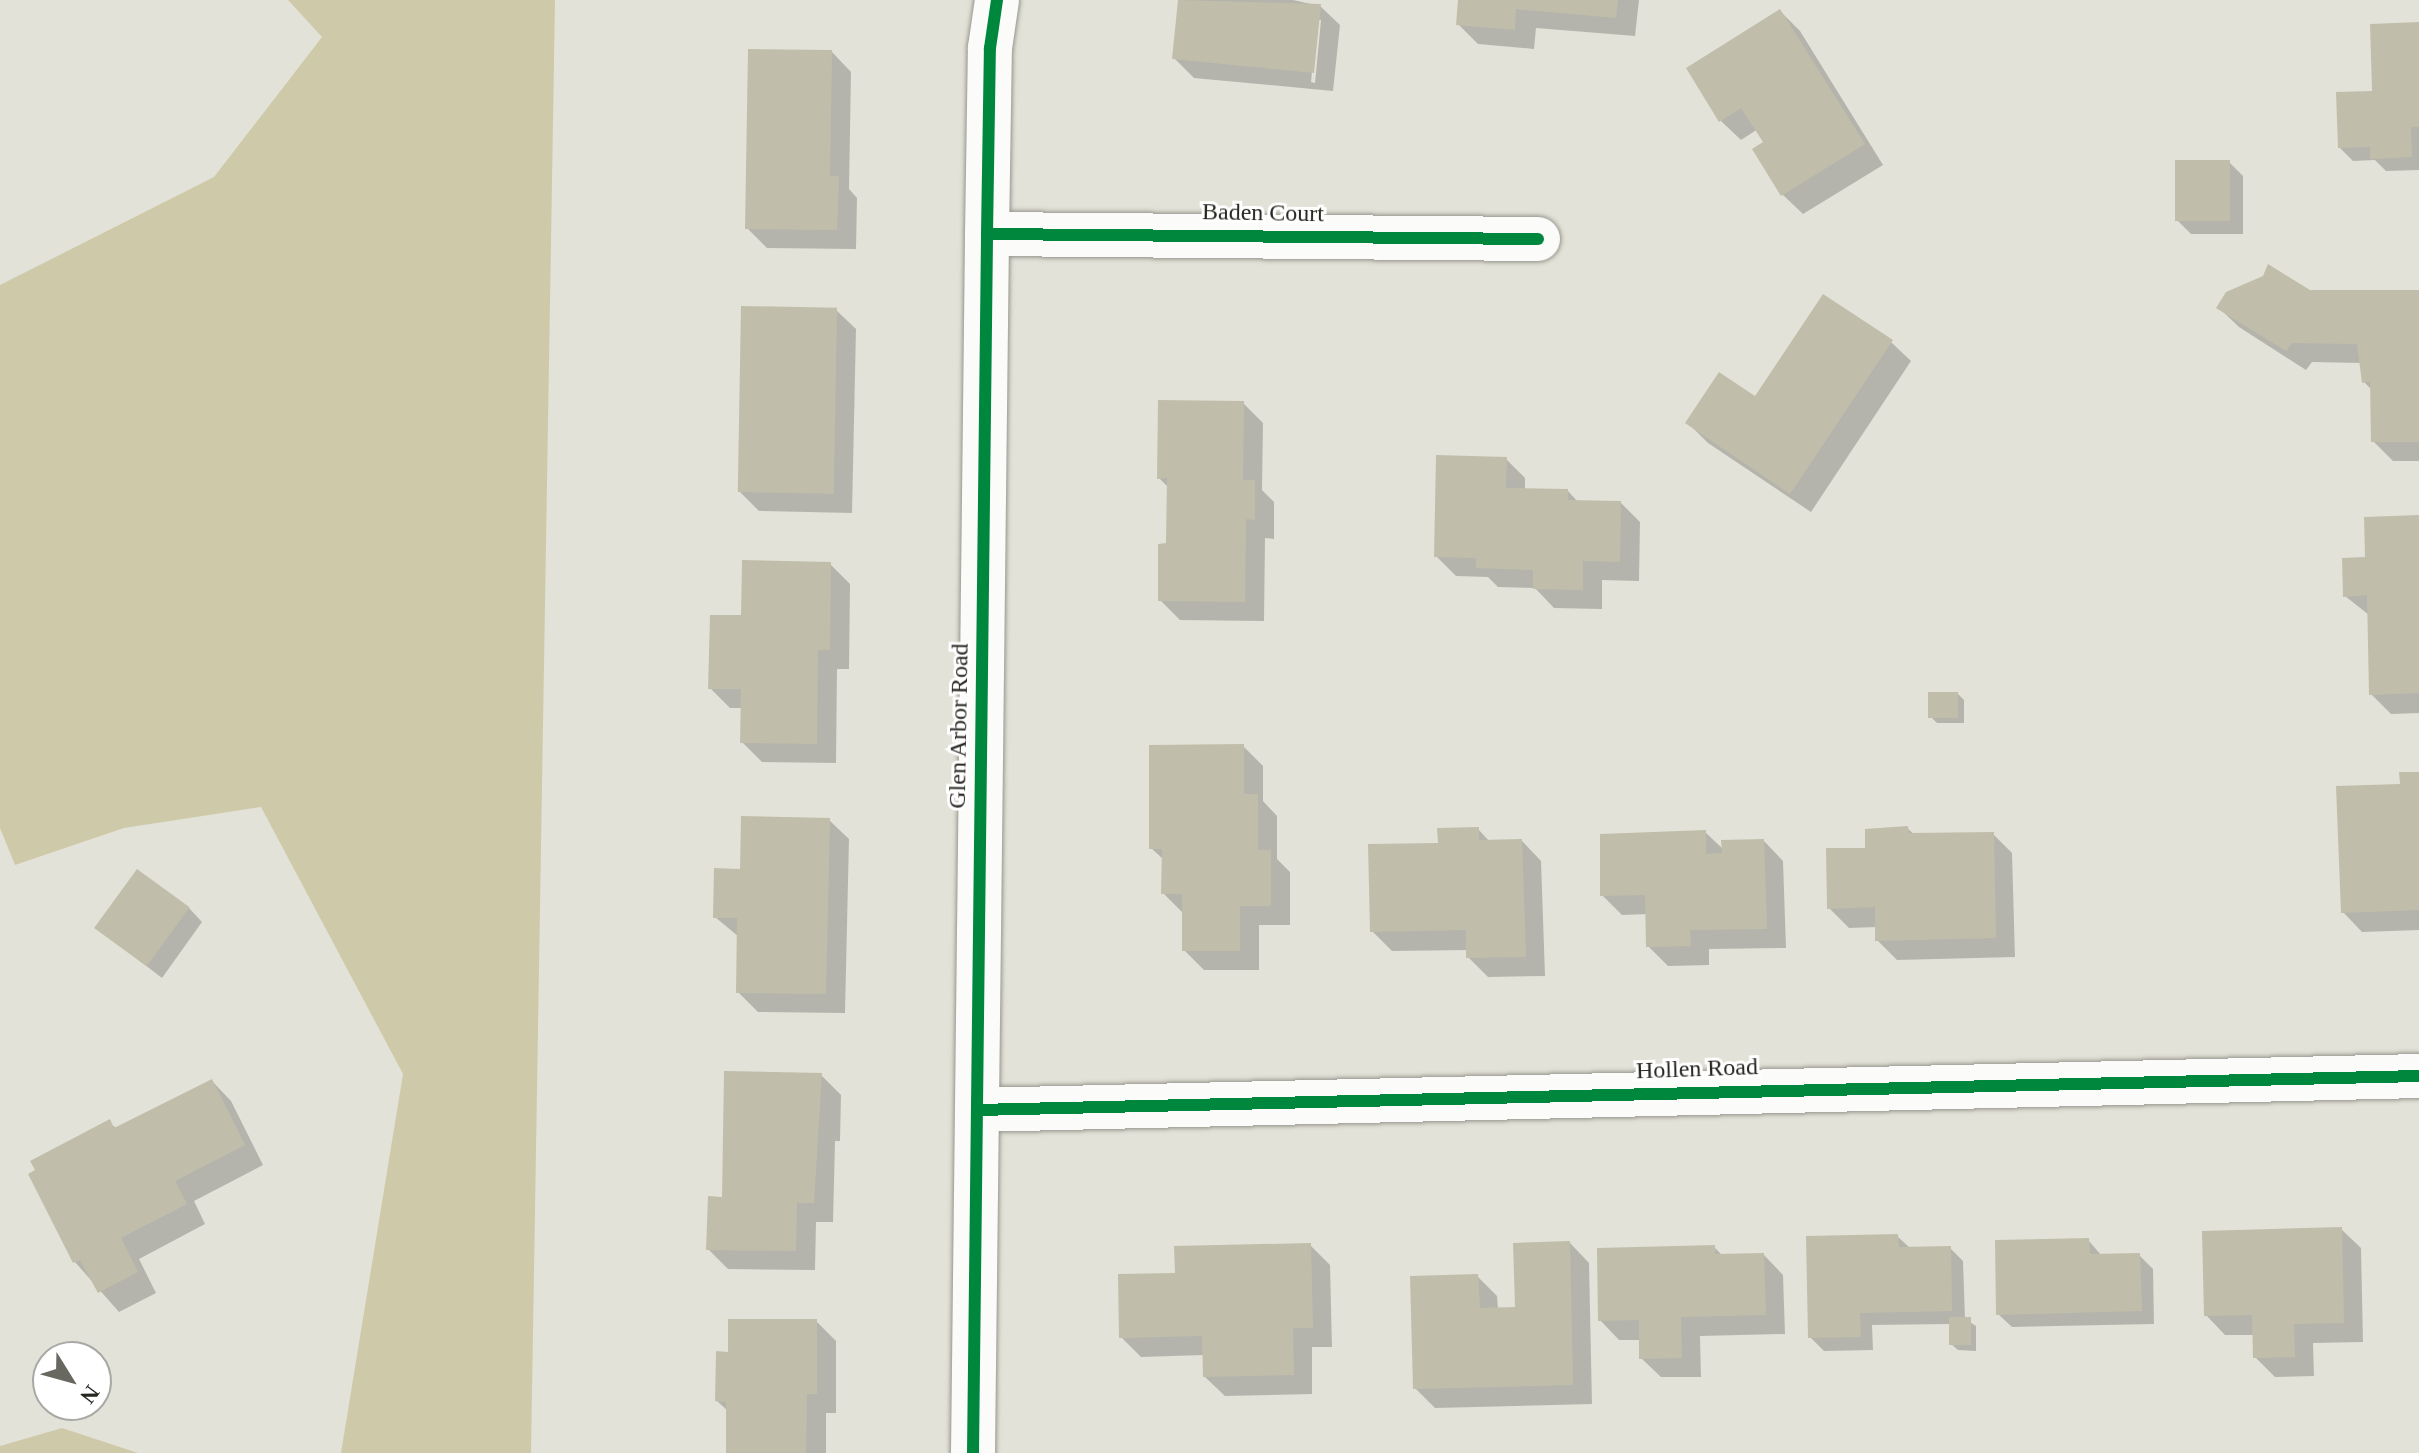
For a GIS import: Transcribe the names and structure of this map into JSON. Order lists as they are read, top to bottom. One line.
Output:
{"streets":{"street":["Baden Court","Glen Arbor Road","Hollen Road"]},"crossings":[["Baden Court","Glen Arbor Road"],["Glen Arbor Road","Hollen Road"]],"north":"bottom right"}
